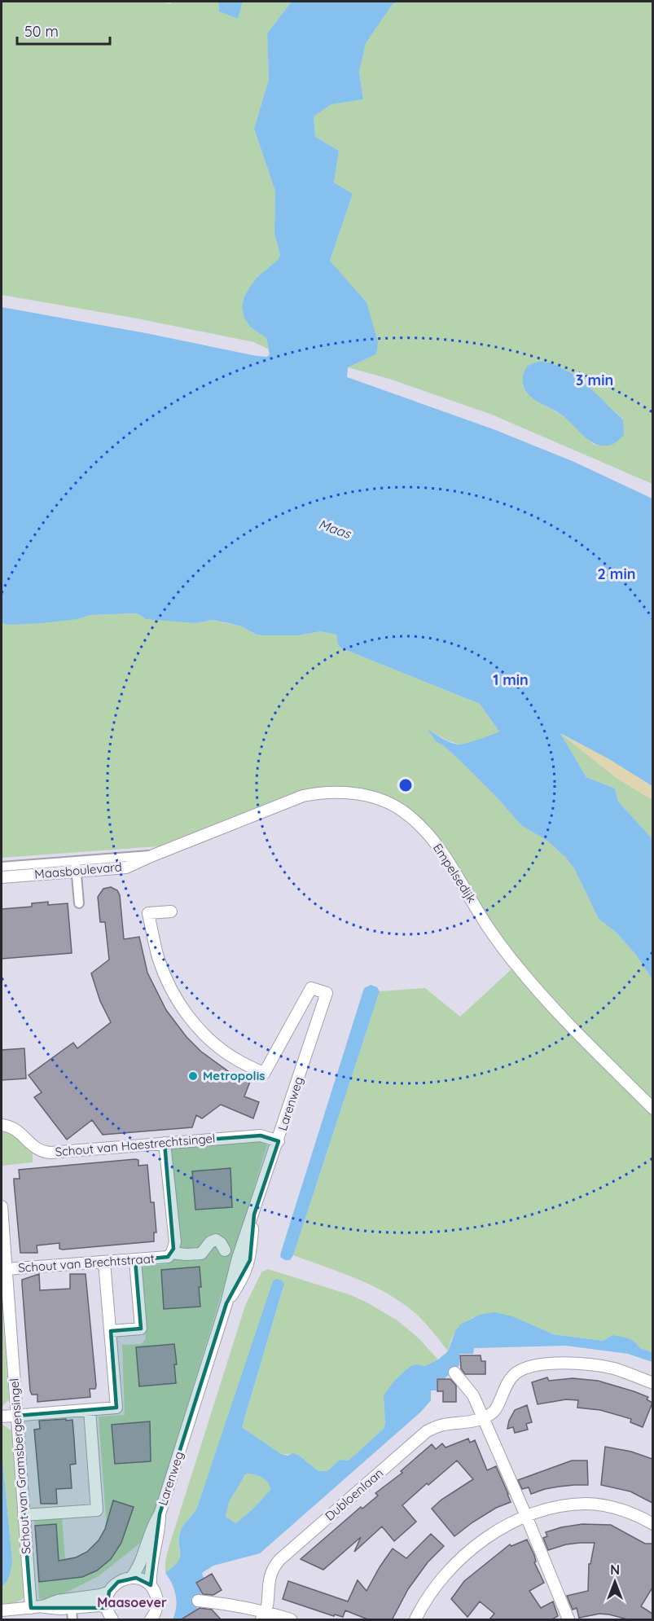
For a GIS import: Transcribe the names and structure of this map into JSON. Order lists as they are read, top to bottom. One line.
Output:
{"streets":{"street":["Maasboulevard","Empelsedijk","Larenweg","Schout van Haestrechtsingel","Schout van Brechtstraat","Schout van Gramsbergensingel","Dubloenlaan"]},"crossings":[["Maasboulevard","Empelsedijk"],["Larenweg","Schout van Haestrechtsingel"],["Schout van Haestrechtsingel","Schout van Brechtstraat"],["Schout van Brechtstraat","Schout van Gramsbergensingel"]],"districts":["Maasoever"],"water":["Maas"],"places":["Metropolis"],"scale_bar":"50 m","north":"top","rings":["3 min","2 min","1 min"]}
